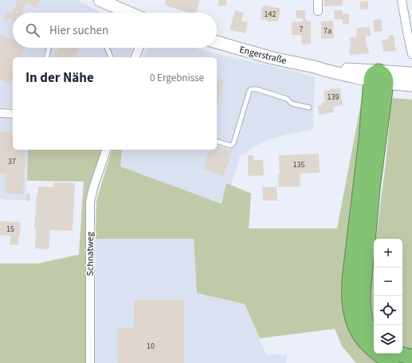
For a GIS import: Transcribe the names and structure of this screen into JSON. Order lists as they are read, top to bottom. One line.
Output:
{"streets":{"main road":["Engerstraße"],"street":["Schnatweg"]},"house_numbers":["142","7","7a","139","37","135","15","10"],"page":{"search":"Hier suchen","heading":["In der Nähe","0 Ergebnisse"],"map_buttons":["+","−"]}}
